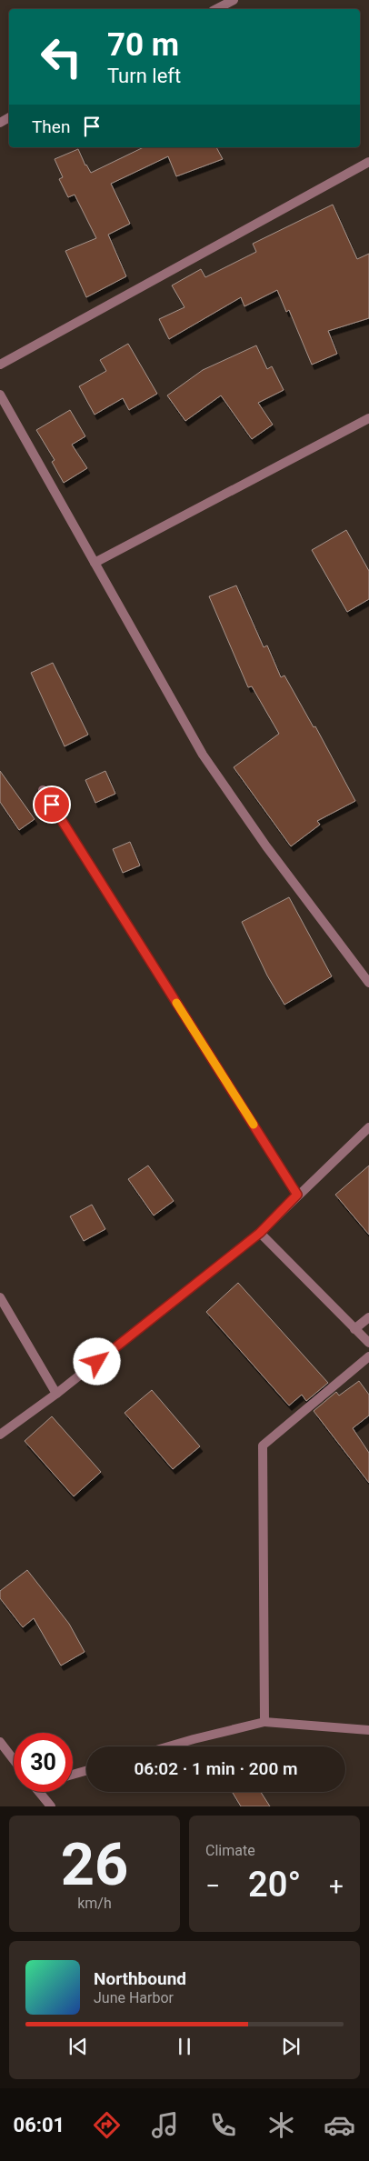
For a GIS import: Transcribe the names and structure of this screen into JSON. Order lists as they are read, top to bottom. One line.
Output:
{"page":{"turn":["70 m","Turn left"],"then":"Then","limit":"30","trip":"06:02 · 1 min · 200 m","tile":[["26","km/h"],"Climate"],"heat":["−","20°","+"],"song":["Northbound","June Harbor"],"tabs":"06:01"}}
